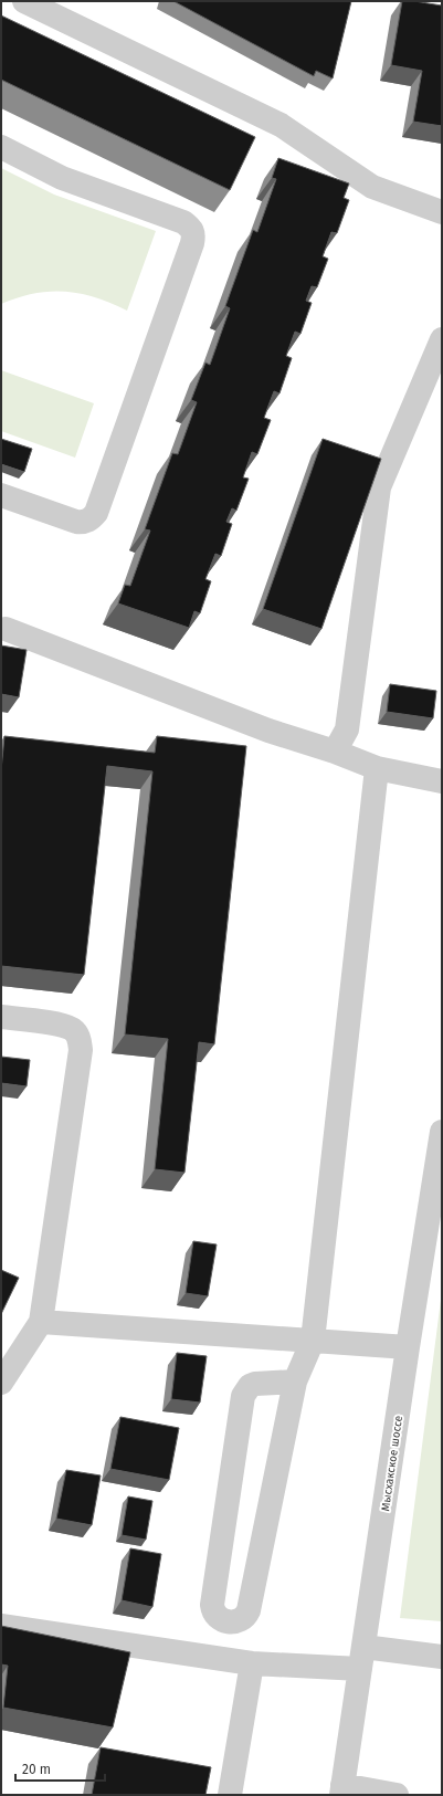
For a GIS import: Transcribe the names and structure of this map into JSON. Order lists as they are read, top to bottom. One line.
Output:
{"streets":{"street":["Мысхакское шоссе"]},"scale_bar":"20 m"}
